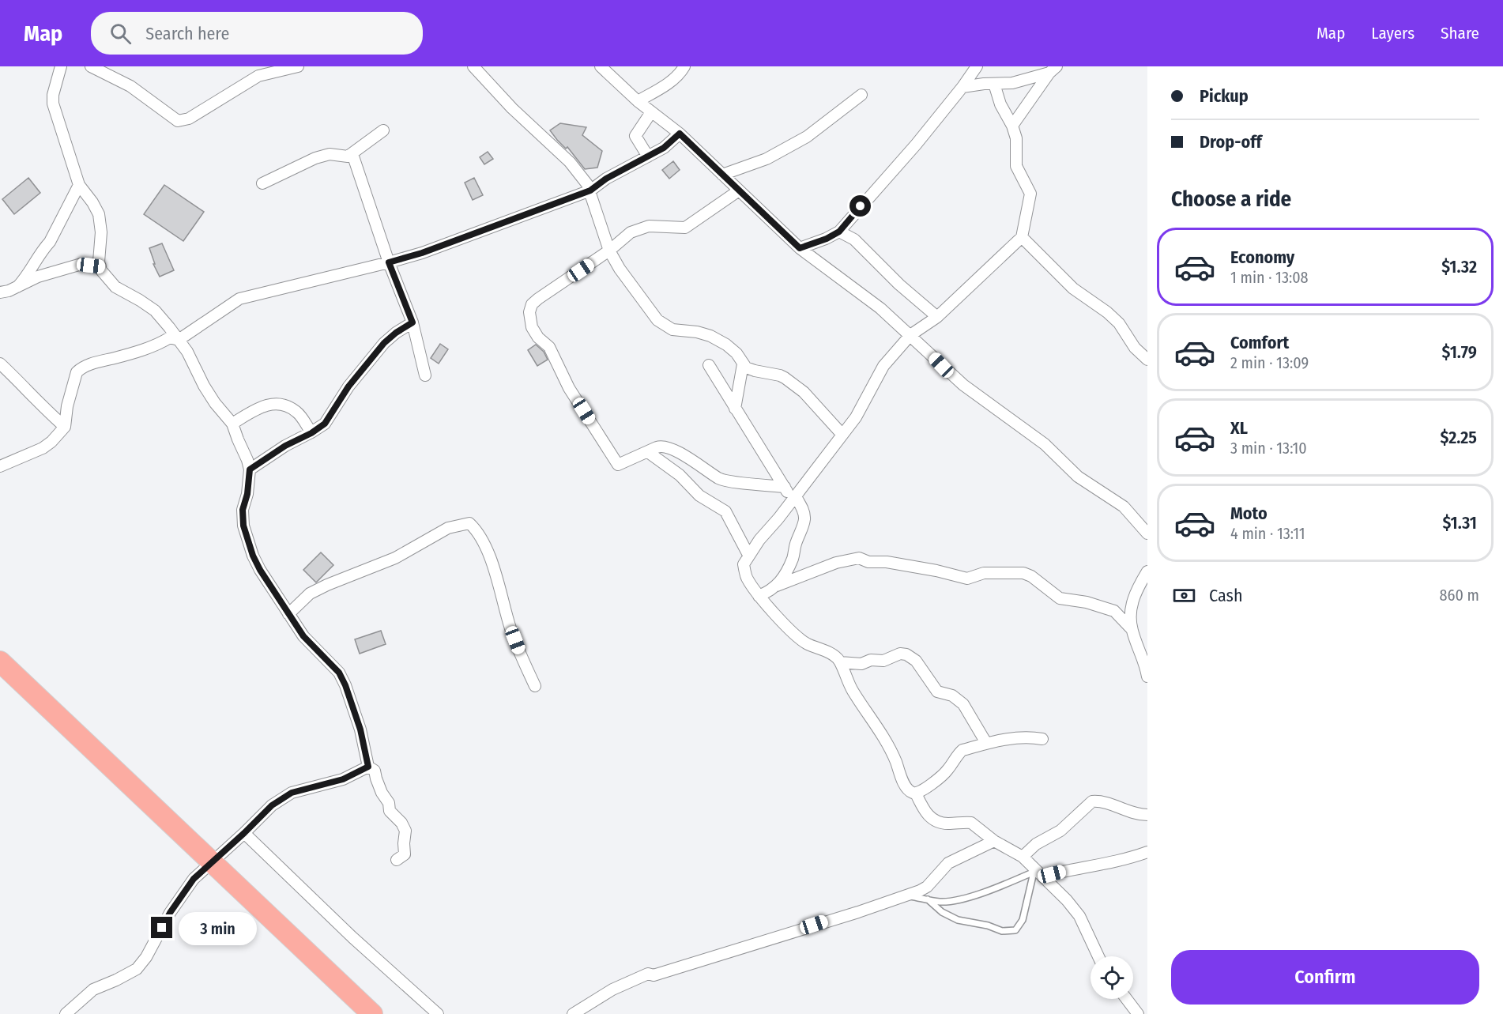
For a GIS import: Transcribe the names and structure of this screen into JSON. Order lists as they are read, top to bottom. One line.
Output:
{"page":{"header":"Map","search":"Search here","nav":["Map","Layers","Share"],"banner":["Pickup","Drop-off"],"heading":"Choose a ride","list":[{"name":"Economy","note":"1 min · 13:08","value":"$1.32"},{"name":"Comfort","note":"2 min · 13:09","value":"$1.79"},{"name":"XL","note":"3 min · 13:10","value":"$2.25"},{"name":"Moto","note":"4 min · 13:11","value":"$1.31"}],"pay":["Cash","860 m"],"bubble":"3 min","buttons":"Confirm"}}
